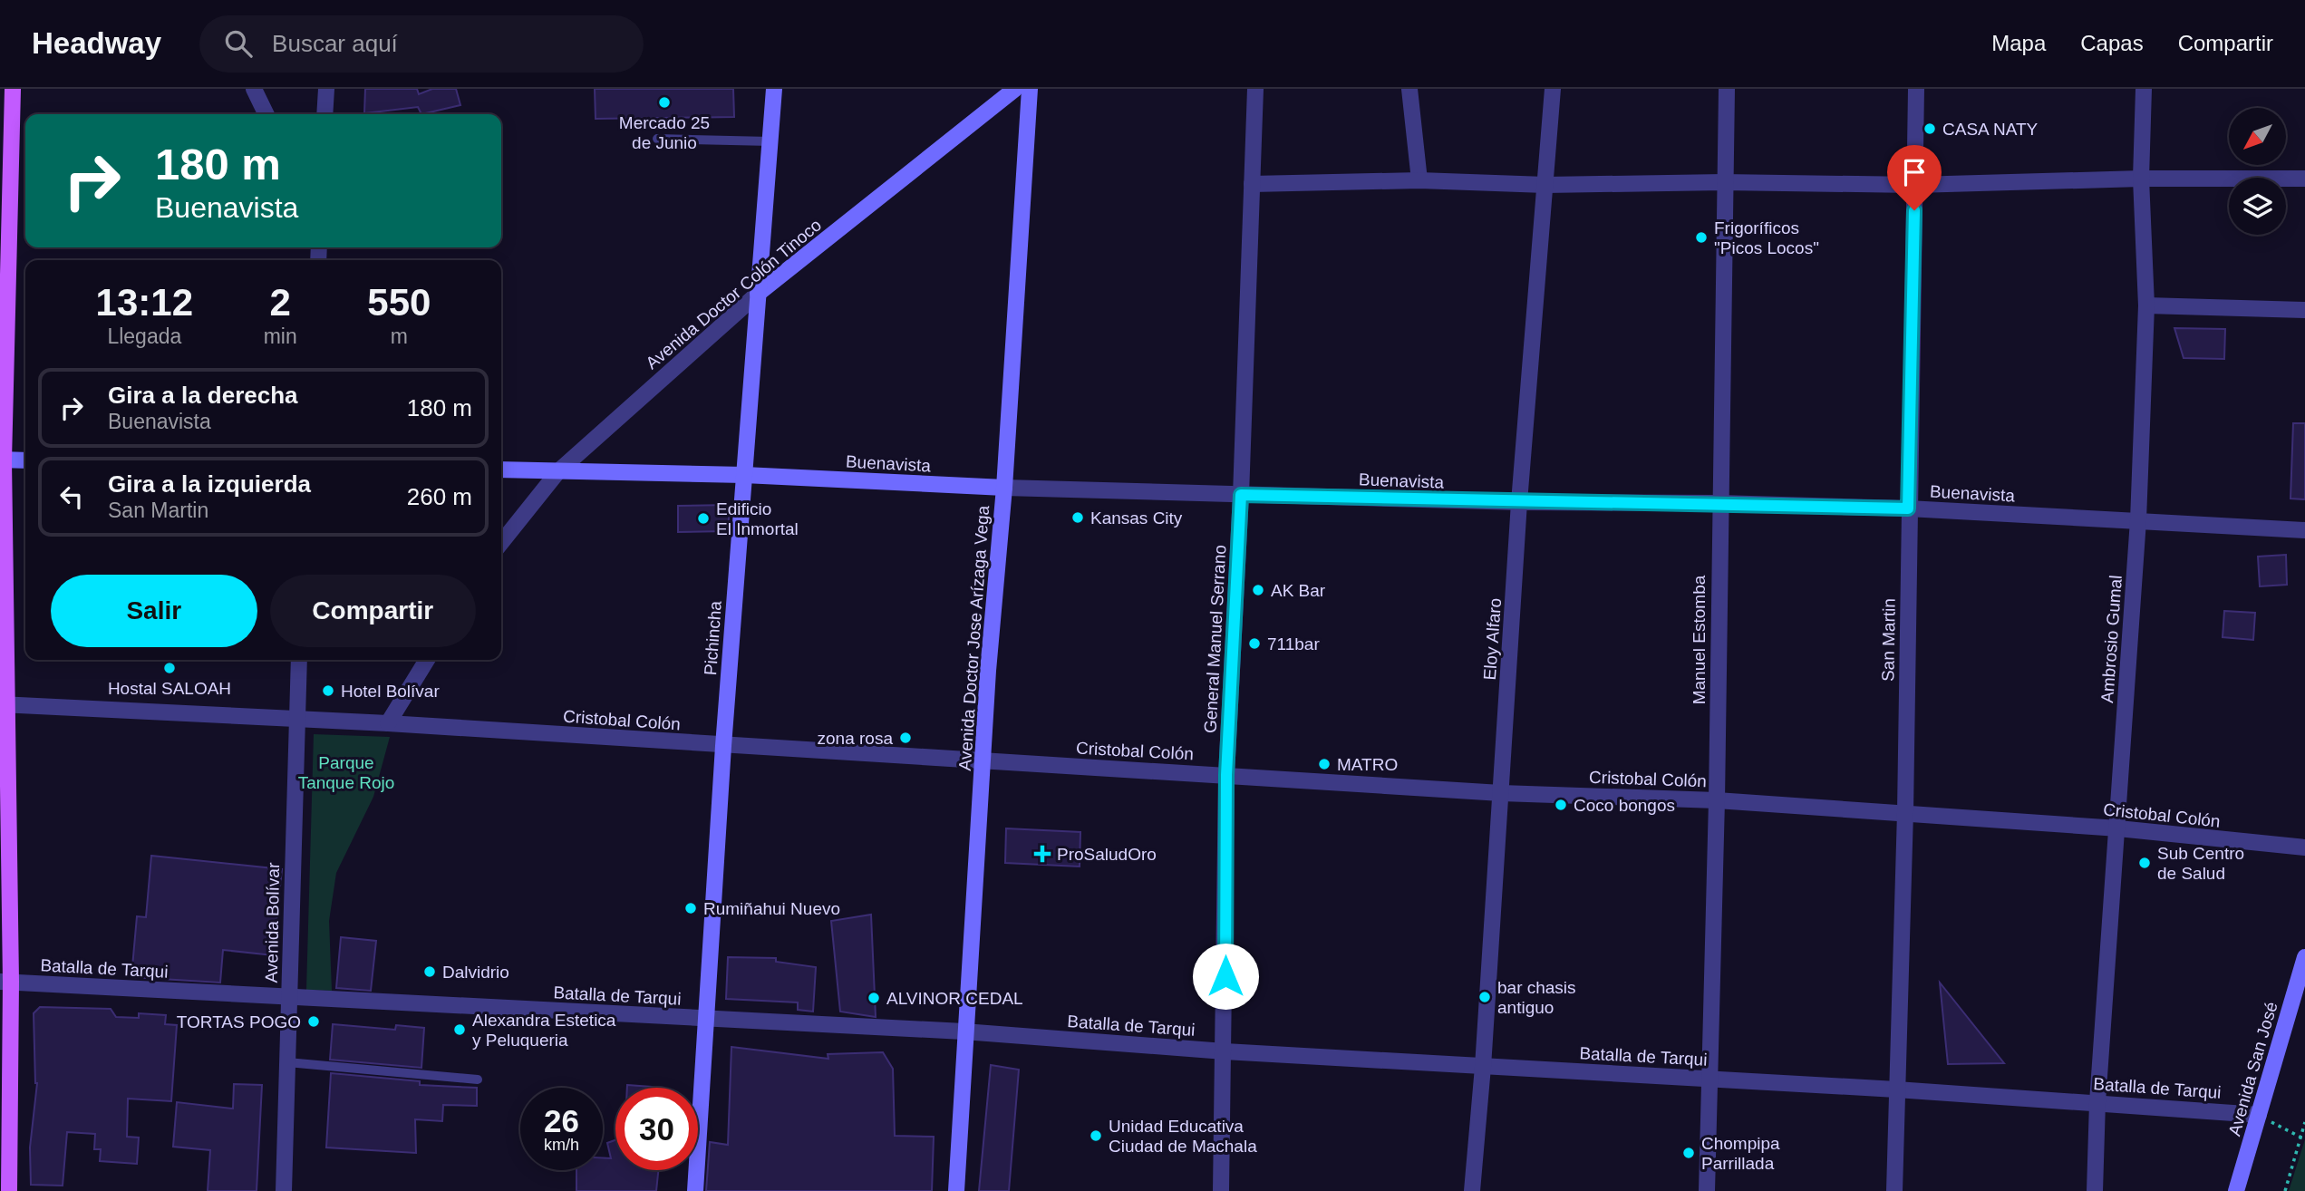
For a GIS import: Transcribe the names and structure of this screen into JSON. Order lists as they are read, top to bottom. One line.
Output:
{"streets":{"main road":["Avenida Doctor Colón Tinoco","Buenavista","Pichincha","Avenida Doctor Jose Arízaga Vega","Avenida San José"],"street":["General Manuel Serrano","Eloy Alfaro","Ambrosio Gumal","Manuel Estomba","San Martin","Cristobal Colón","Avenida Bolívar","Batalla de Tarqui"]},"crossings":[["Avenida Doctor Colón Tinoco","Buenavista"],["Avenida Doctor Colón Tinoco","Pichincha"],["Buenavista","Pichincha"],["Buenavista","Avenida Doctor Jose Arízaga Vega"],["Buenavista","General Manuel Serrano"],["Buenavista","Eloy Alfaro"],["Buenavista","Ambrosio Gumal"],["Buenavista","Manuel Estomba"],["Buenavista","San Martin"],["Pichincha","Cristobal Colón"],["Pichincha","Batalla de Tarqui"],["Avenida Doctor Jose Arízaga Vega","Cristobal Colón"],["Avenida Doctor Jose Arízaga Vega","Batalla de Tarqui"],["General Manuel Serrano","Cristobal Colón"],["General Manuel Serrano","Batalla de Tarqui"],["Eloy Alfaro","Cristobal Colón"],["Eloy Alfaro","Batalla de Tarqui"],["Ambrosio Gumal","Cristobal Colón"],["Ambrosio Gumal","Batalla de Tarqui"],["Manuel Estomba","Cristobal Colón"],["Manuel Estomba","Batalla de Tarqui"],["San Martin","Cristobal Colón"],["San Martin","Batalla de Tarqui"],["Cristobal Colón","Avenida Bolívar"],["Avenida Bolívar","Batalla de Tarqui"],["Batalla de Tarqui","Avenida San José"]],"parks":["Parque Tanque Rojo"],"places":{"other":["Mercado 25 de Junio","CASA NATY","Frigoríficos \"Picos Locos\"","Kansas City","Edificio El Inmortal","AK Bar","711bar","Hostal SALOAH","Hotel Bolívar","zona rosa","MATRO","Coco bongos","Sub Centro de Salud","Rumiñahui Nuevo","Dalvidrio","bar chasis antiguo","ALVINOR CEDAL","TORTAS POGO","Alexandra Estetica y Peluqueria","Unidad Educativa Ciudad de Machala","Chompipa Parrillada"],"health":["ProSaludOro"]},"north":"bottom left","page":{"header":"Headway","search":"Buscar aquí","nav":["Mapa","Capas","Compartir"],"turn":["180 m","Buenavista"],"eta":["13:12","Llegada","2","min","550","m"],"list":[{"name":"Gira a la derecha","note":"Buenavista","value":"180 m"},{"name":"Gira a la izquierda","note":"San Martin","value":"260 m"}],"buttons":["Salir","Compartir"],"speed":"26 km/h","limit":"30"}}
